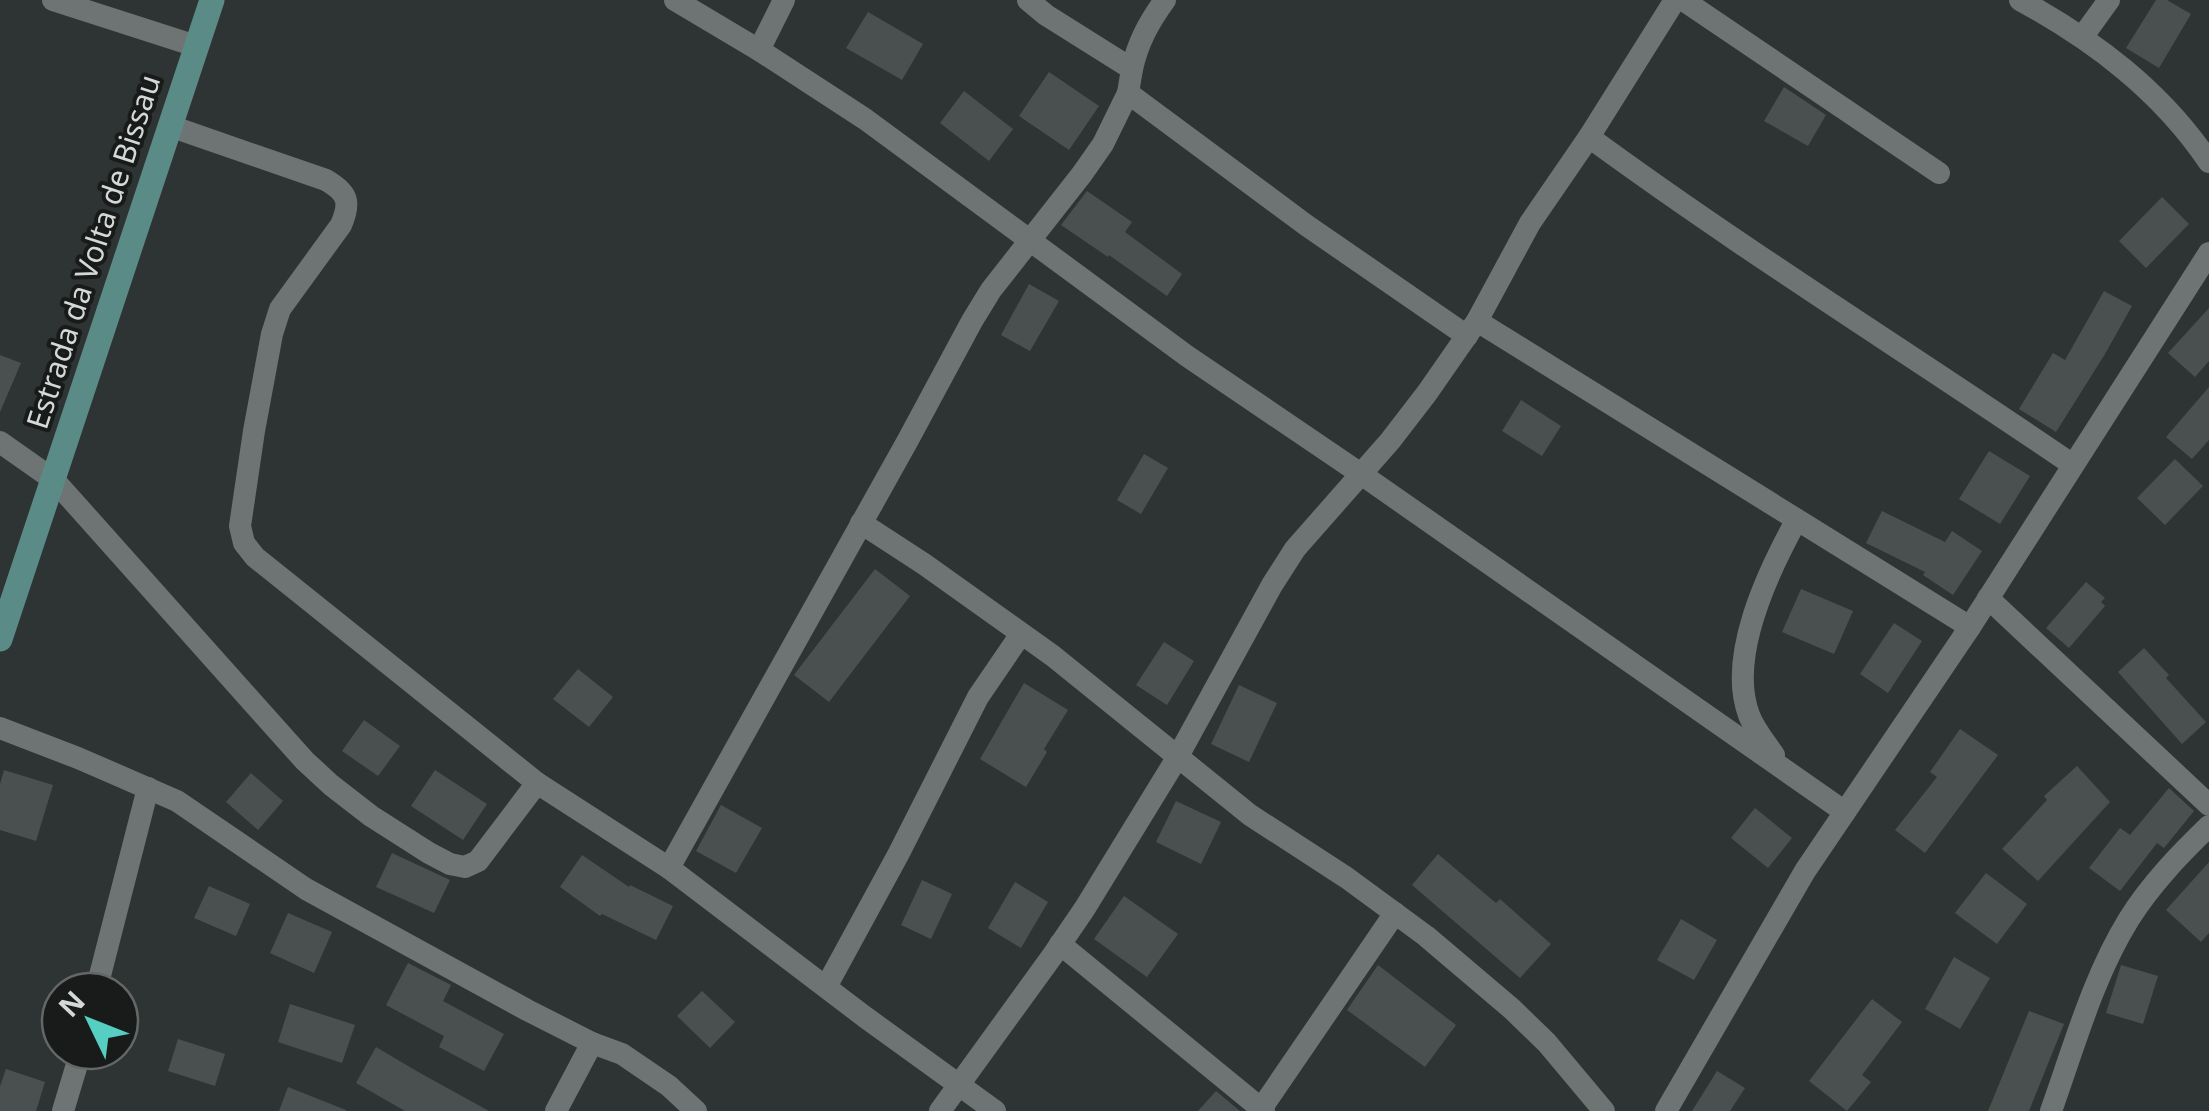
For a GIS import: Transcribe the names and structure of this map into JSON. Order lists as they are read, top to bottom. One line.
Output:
{"streets":{"main road":["Estrada da Volta de Bissau"]},"north":"top left"}
